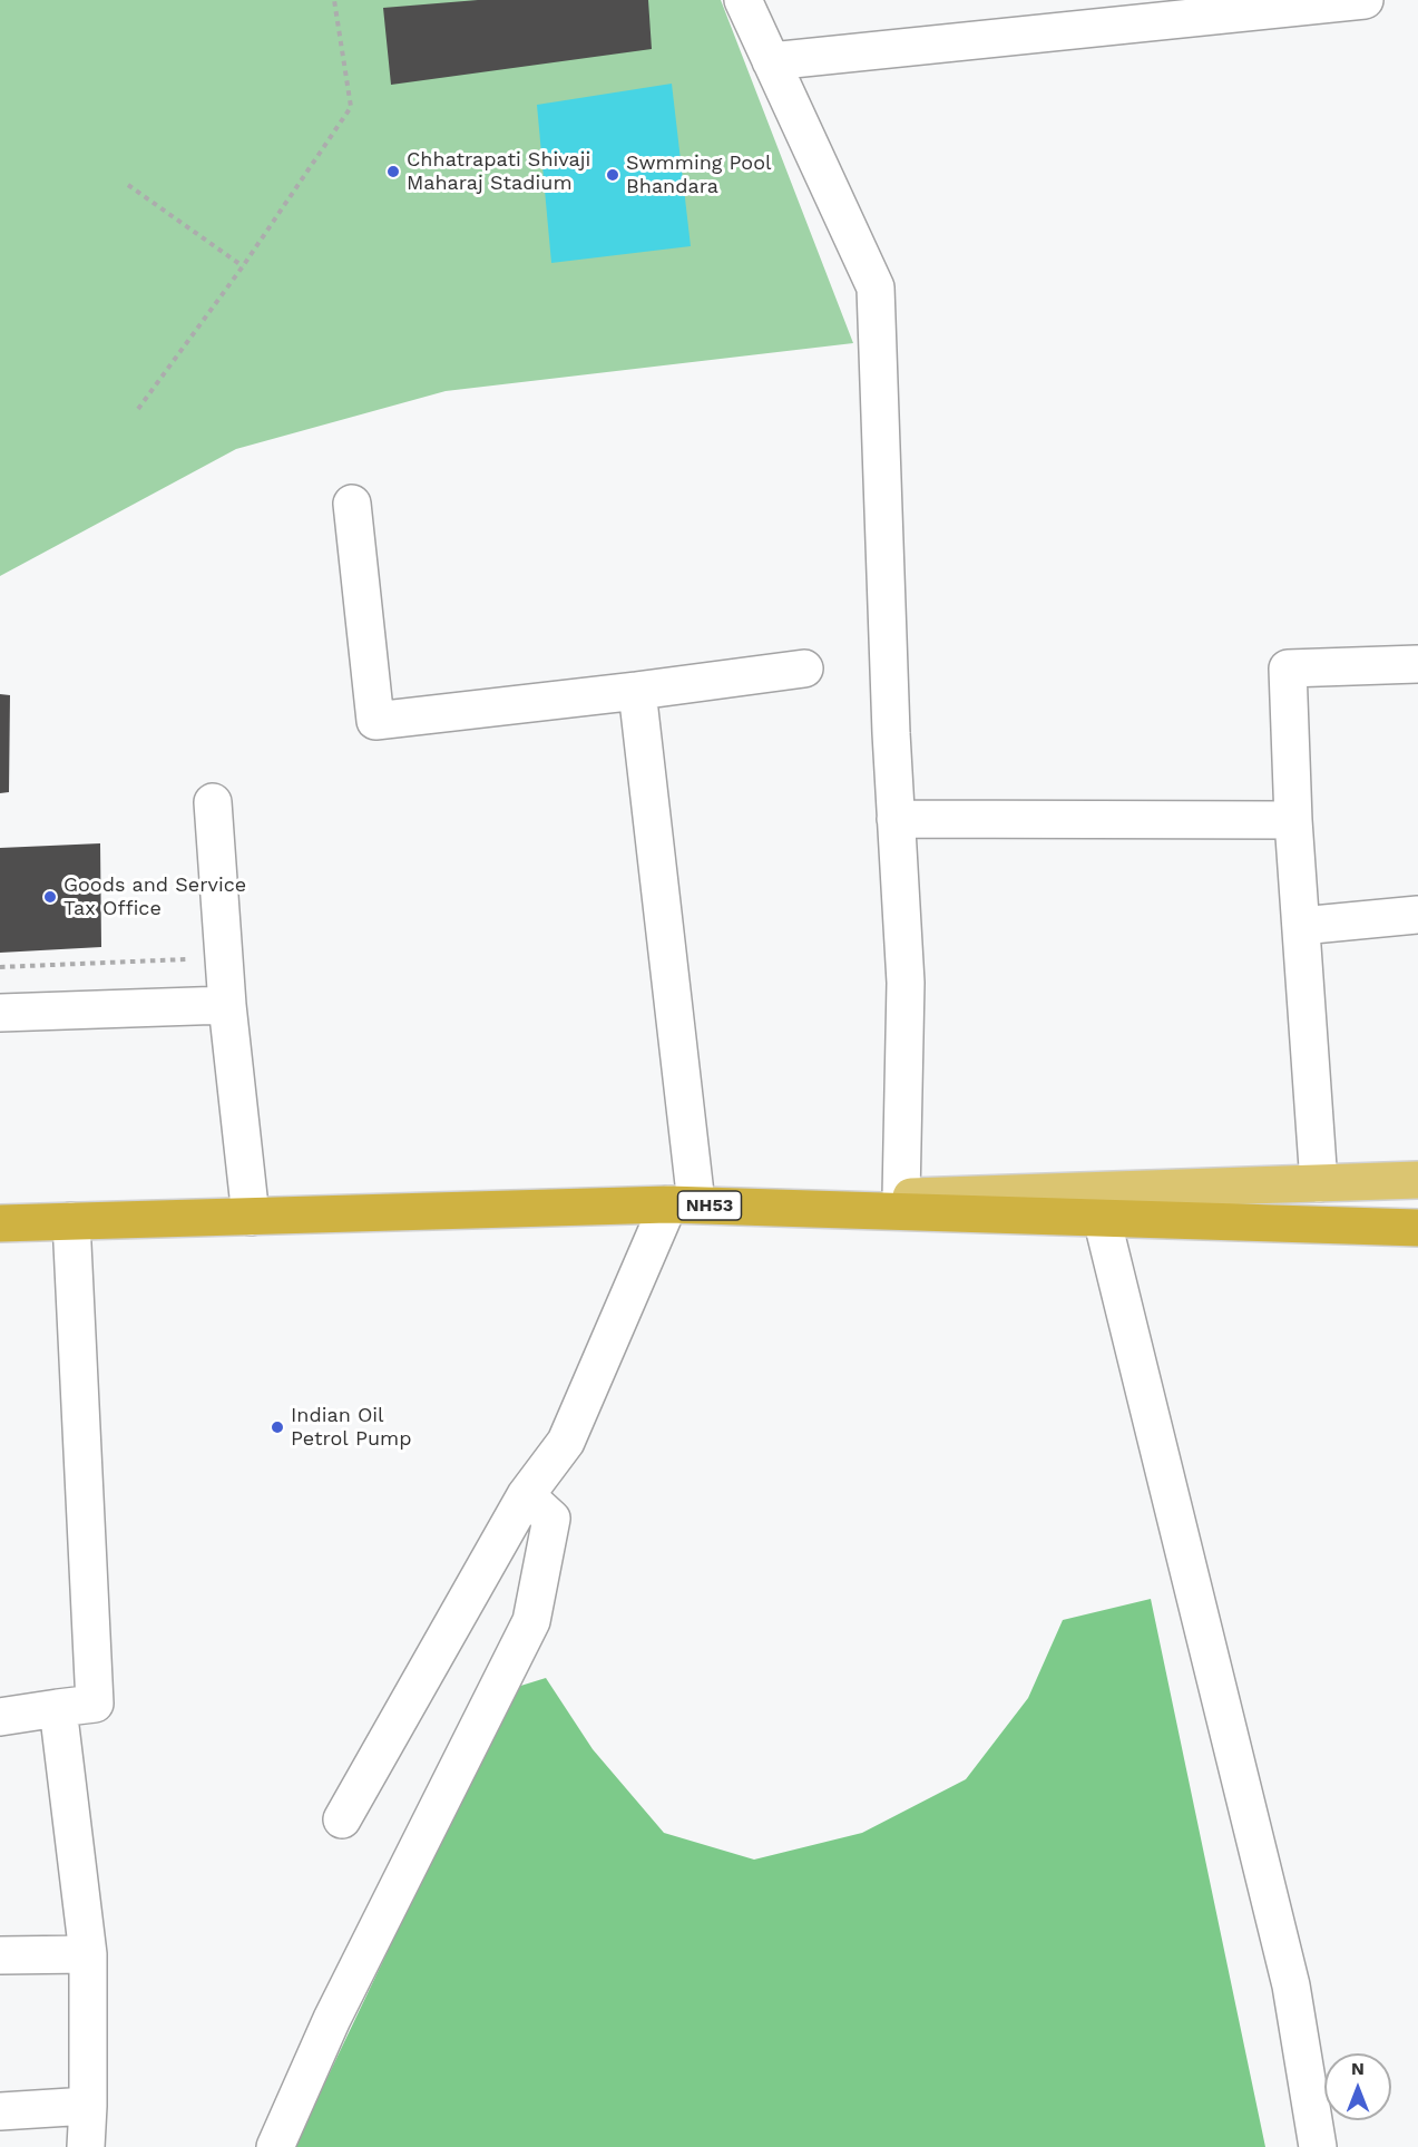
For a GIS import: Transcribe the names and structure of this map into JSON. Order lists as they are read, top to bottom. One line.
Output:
{"streets":{"highway":["NH53"]},"places":["Chhatrapati Shivaji Maharaj Stadium","Swmming Pool Bhandara","Goods and Service Tax Office","Indian Oil Petrol Pump"],"north":"top"}
